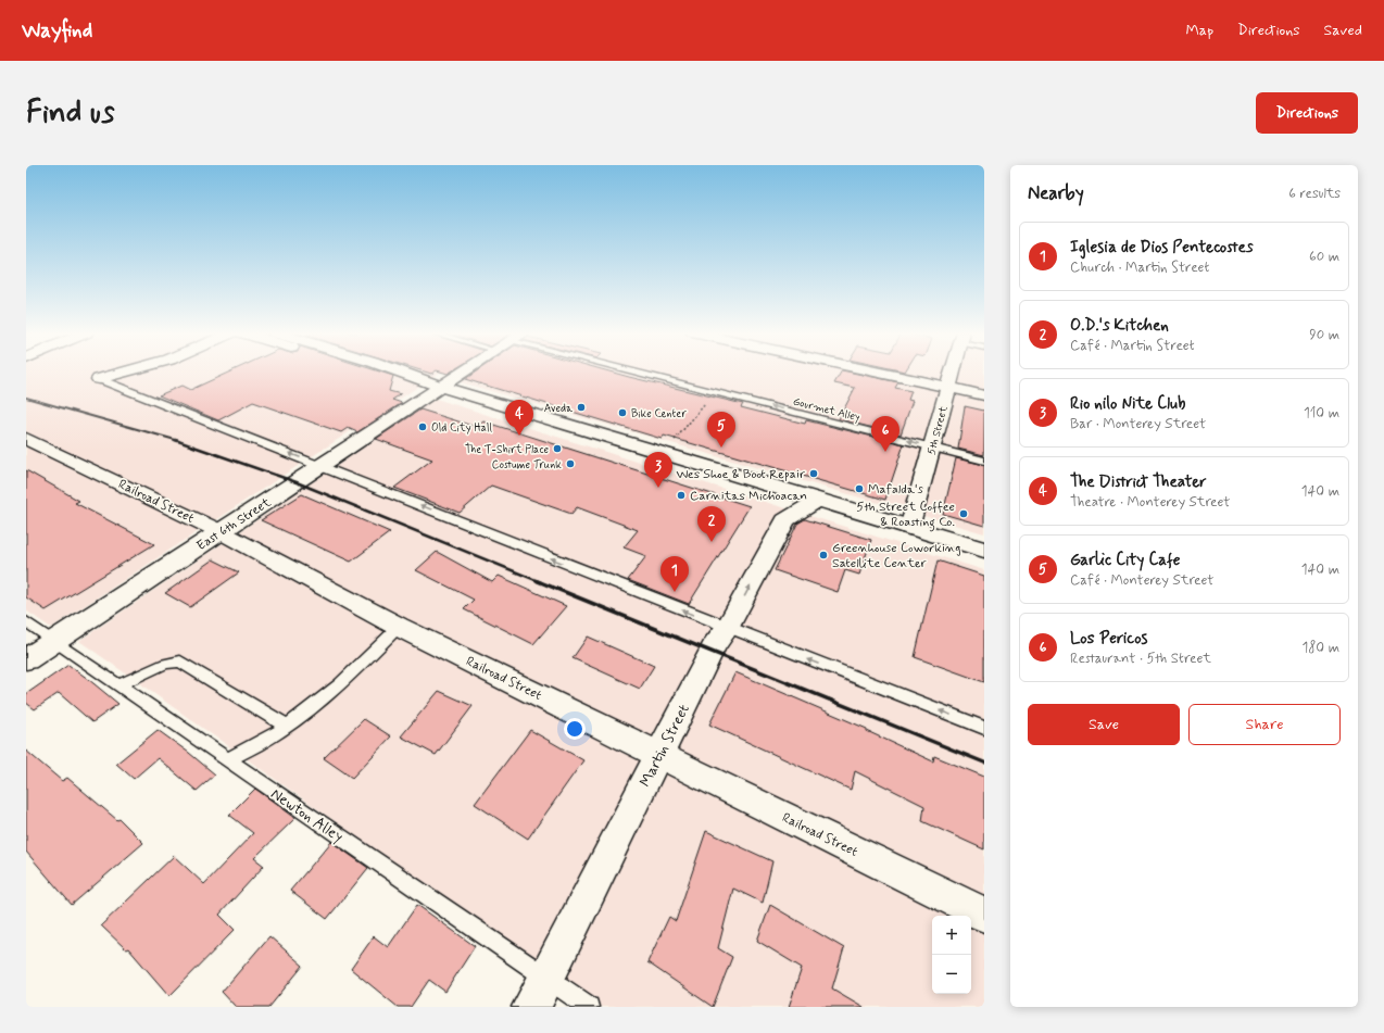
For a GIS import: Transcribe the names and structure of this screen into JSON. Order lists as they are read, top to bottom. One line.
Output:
{"streets":{"main road":["East 6th Street"],"street":["5th Street","Railroad Street","Martin Street"],"lane":["Gourmet Alley","Newton Alley"]},"crossings":[["Gourmet Alley","5th Street"],["Railroad Street","East 6th Street"],["Railroad Street","Martin Street"],["East 6th Street","Newton Alley"],["Martin Street","Newton Alley"]],"one_way":["Gourmet Alley"],"places":["Aveda","Bike Center","Old City Hall","The T-Shirt Place","Costume Trunk","Wes Shoe & Boot Repair","Mafalda's","Carnitas Michoacan","5th Street Coffee & Roasting Co.","Greenhouse Coworking Satellite Center"],"page":{"header":"Wayfind","nav":["Map","Directions","Saved"],"buttons":["Directions",["Save","Share"]],"title":"Find us","heading":["Nearby","6 results"],"list":[{"mark":"1","name":"Iglesia de Dios Pentecostes","note":"Church · Martin Street","value":"60 m"},{"mark":"2","name":"O.D.'s Kitchen","note":"Café · Martin Street","value":"90 m"},{"mark":"3","name":"Rio nilo Nite Club","note":"Bar · Monterey Street","value":"110 m"},{"mark":"4","name":"The District Theater","note":"Theatre · Monterey Street","value":"140 m"},{"mark":"5","name":"Garlic City Cafe","note":"Café · Monterey Street","value":"140 m"},{"mark":"6","name":"Los Pericos","note":"Restaurant · 5th Street","value":"180 m"}],"pins":["4","5","6","3","2","1"],"map_buttons":["+","−"]}}
